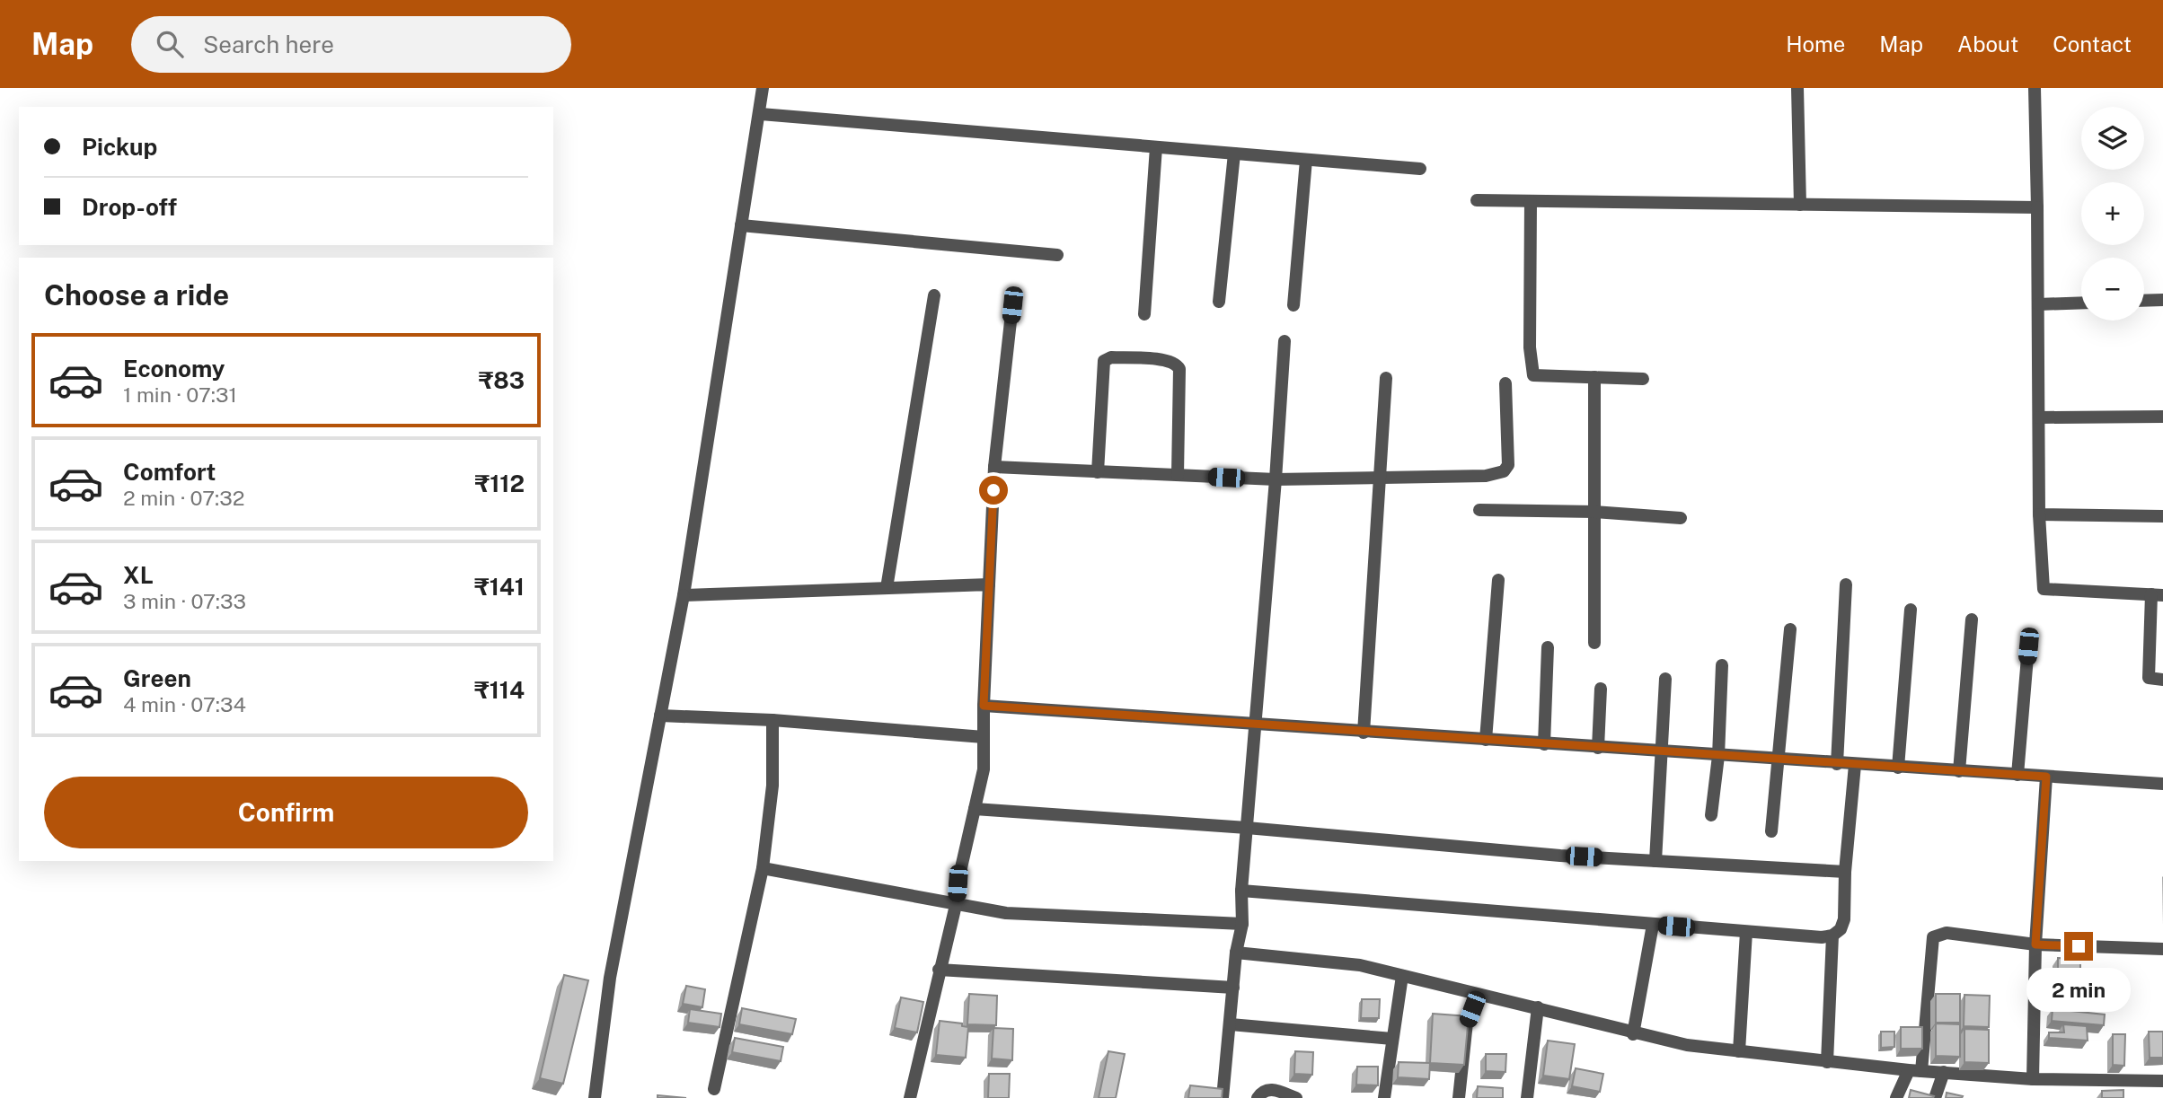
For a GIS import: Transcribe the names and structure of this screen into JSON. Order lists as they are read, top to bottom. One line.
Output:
{"page":{"header":"Map","search":"Search here","nav":["Home","Map","About","Contact"],"map_buttons":["+","−"],"banner":["Pickup","Drop-off"],"heading":"Choose a ride","list":[{"name":"Economy","note":"1 min · 07:31","value":"₹83"},{"name":"Comfort","note":"2 min · 07:32","value":"₹112"},{"name":"XL","note":"3 min · 07:33","value":"₹141"},{"name":"Green","note":"4 min · 07:34","value":"₹114"}],"buttons":"Confirm","bubble":"2 min"}}
